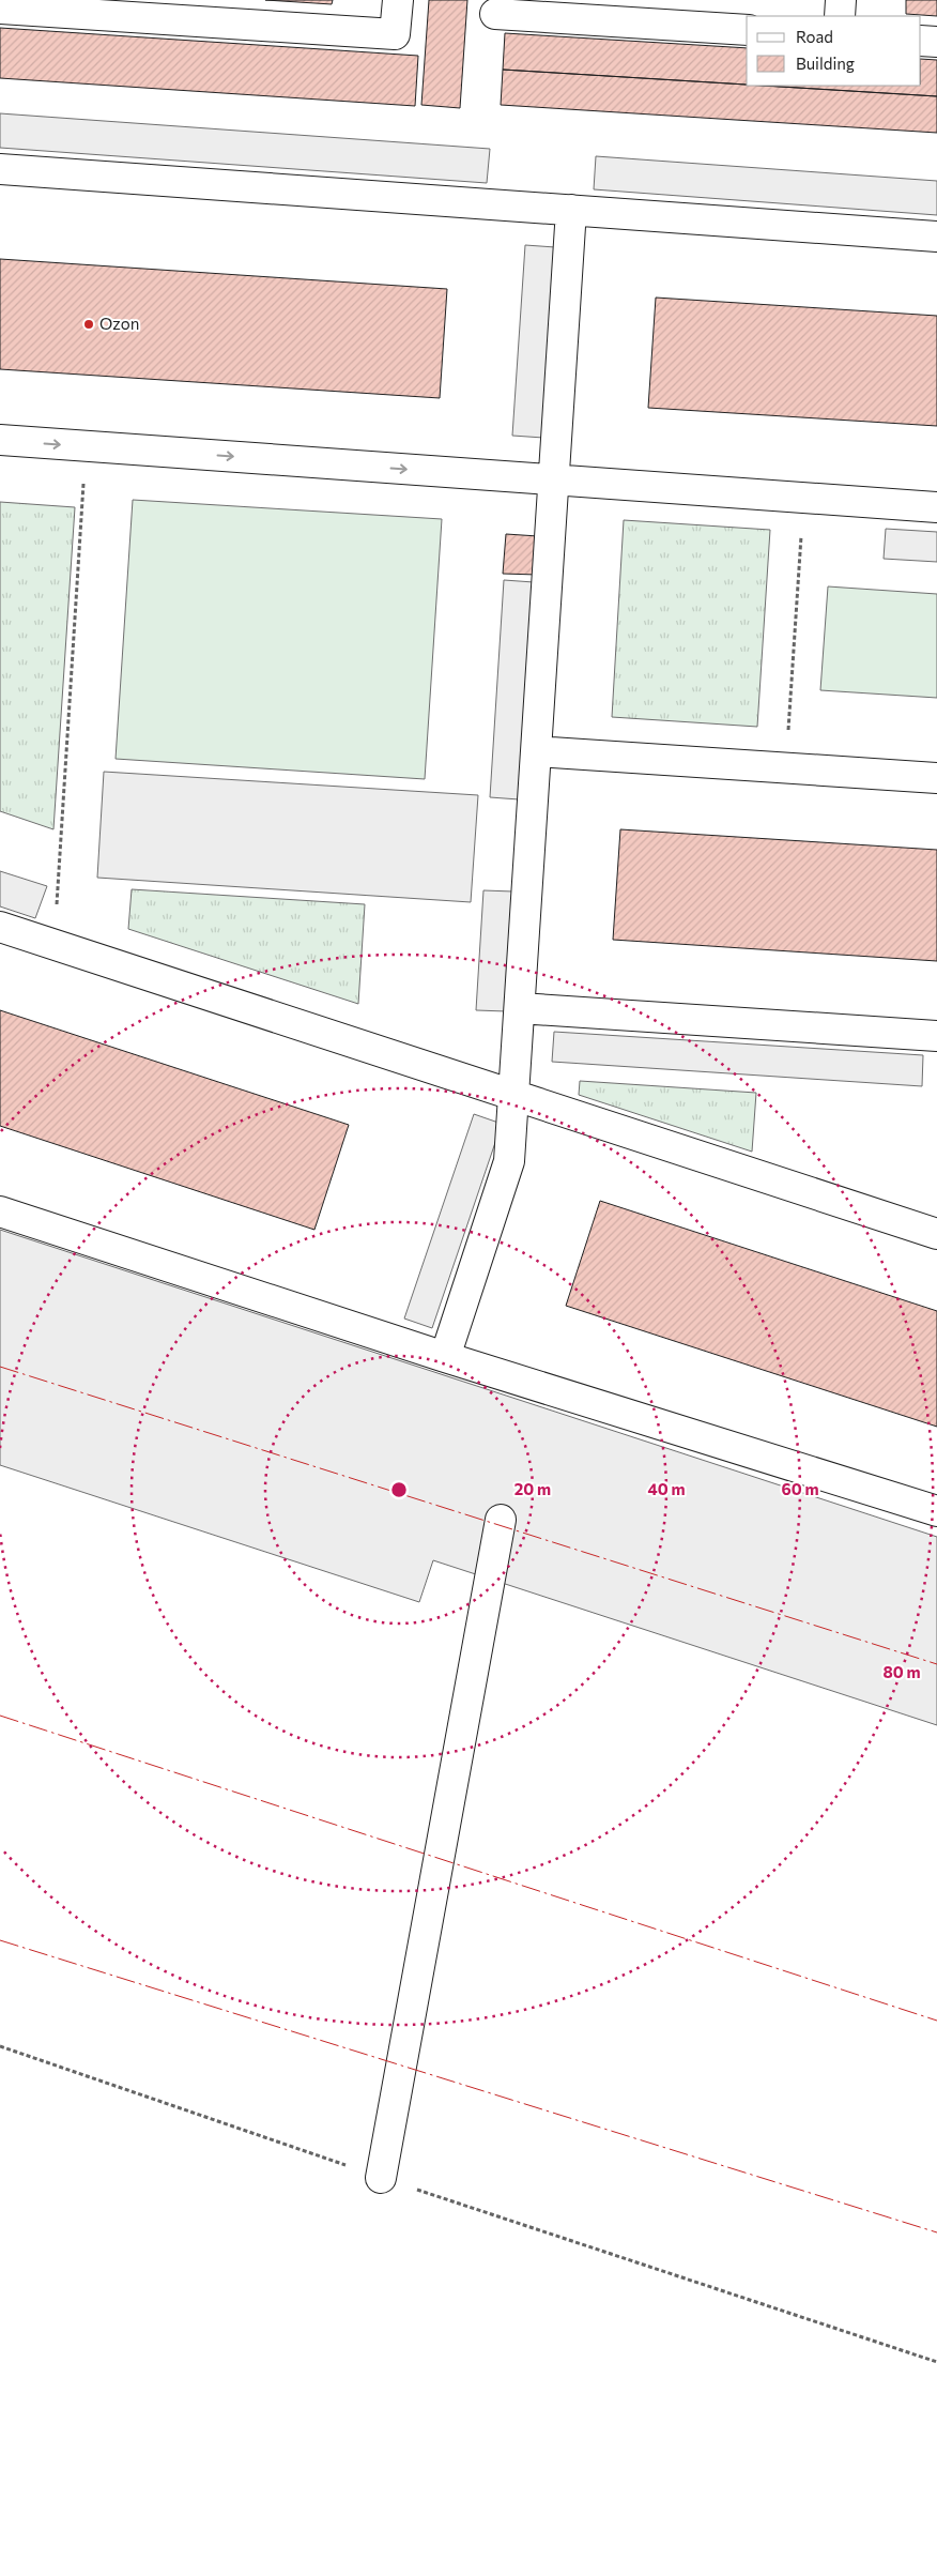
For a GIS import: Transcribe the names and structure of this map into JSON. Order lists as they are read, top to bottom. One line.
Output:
{"places":["Ozon"],"legend":["Road","Building"],"rings":["20 m","40 m","60 m","80 m"]}
